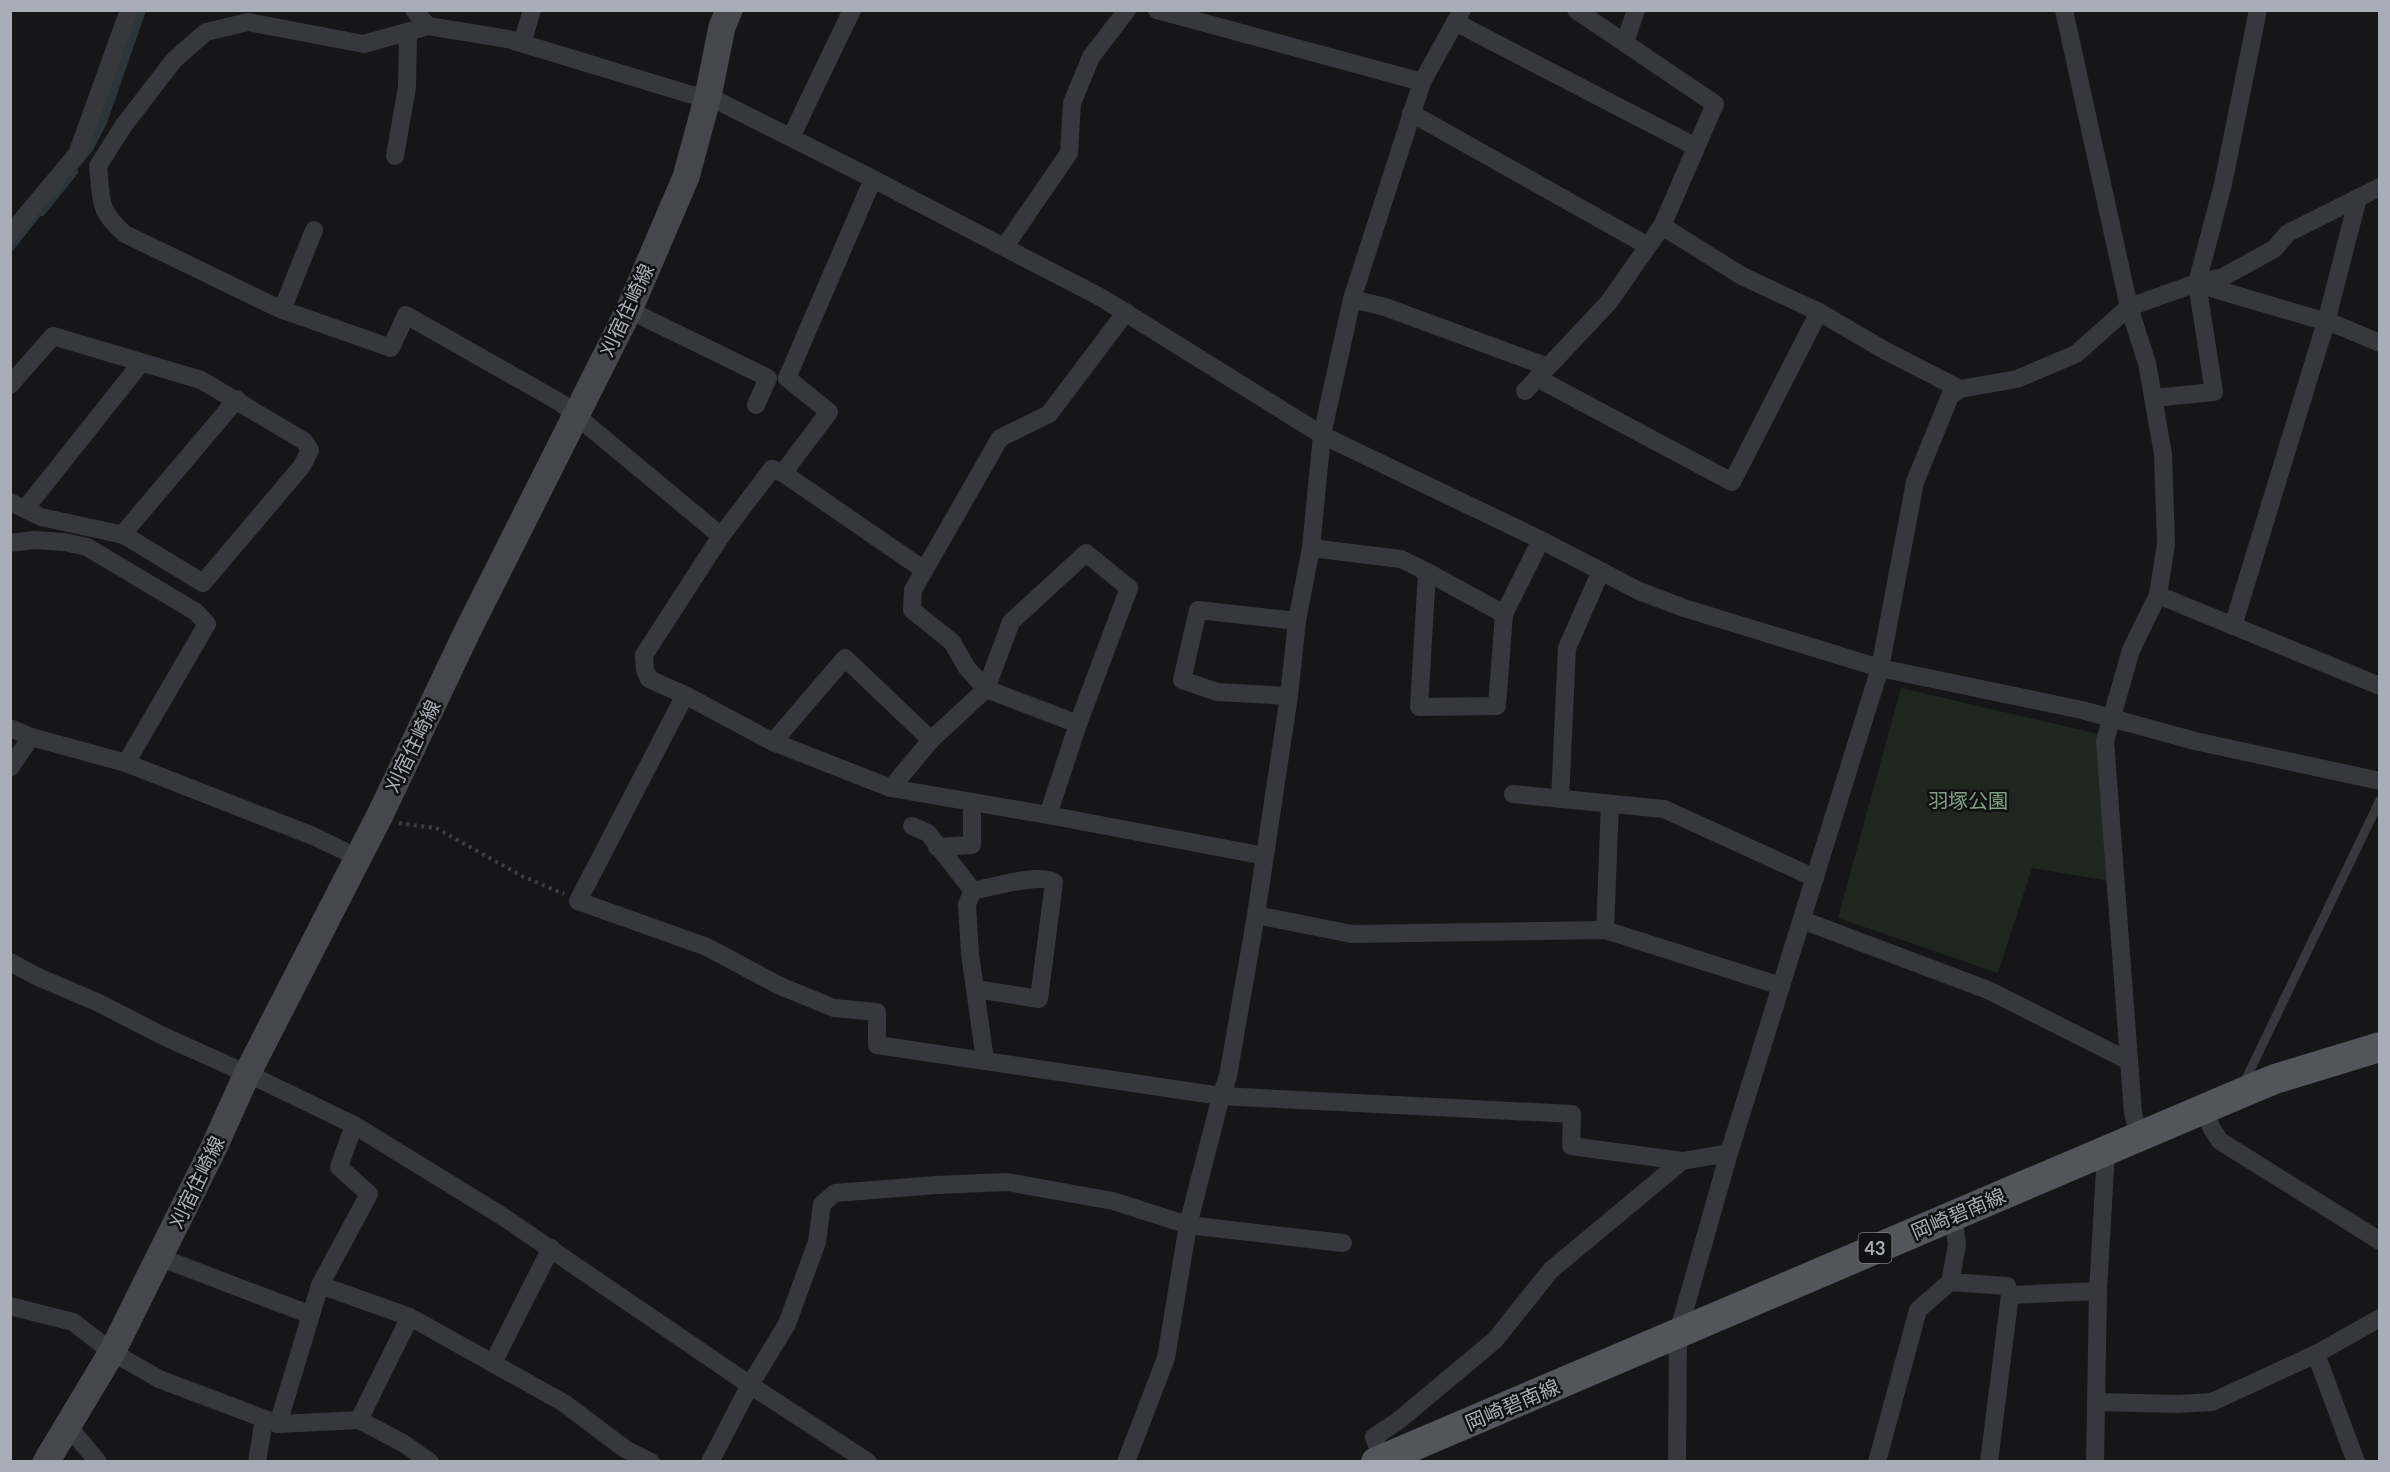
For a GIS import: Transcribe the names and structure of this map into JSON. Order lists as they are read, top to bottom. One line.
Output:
{"streets":{"main road":["刈宿住崎線","岡崎碧南線","43"]},"parks":["羽塚公園"]}
